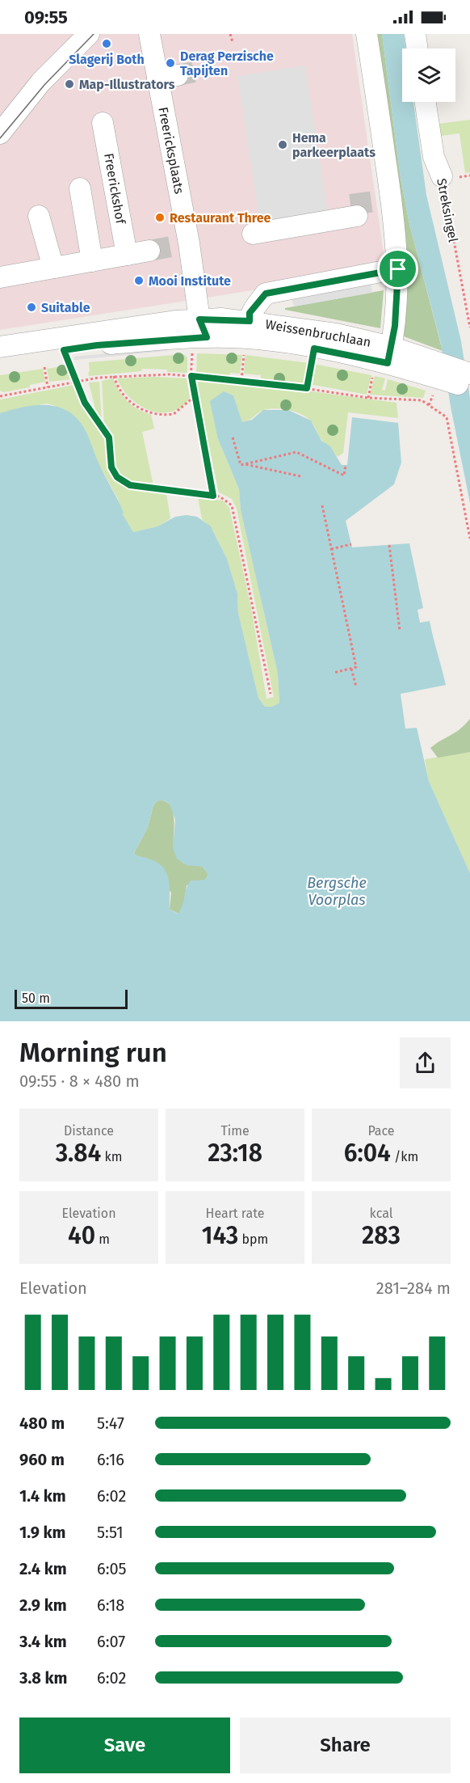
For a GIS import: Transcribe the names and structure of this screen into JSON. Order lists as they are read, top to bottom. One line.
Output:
{"streets":{"street":["Freericksplaats","Freerickshof","Streksingel","Weissenbruchlaan"]},"crossings":[["Freericksplaats","Weissenbruchlaan"]],"water":["Bergsche Voorplas"],"places":["Slagerij Both","Derag Perzische Tapijten","Map-Illustrators","Hema parkeerplaats","Restaurant Three","Mooi Institute","Suitable"],"scale_bar":"50 m","page":{"status":"09:55","scale":"50 m","heading":["Morning run","09:55 · 8 × 480 m"],"stats":[["Distance","3.84 km"],["Time","23:18"],["Pace","6:04 /km"],["Elevation","40 m"],["Heart rate","143 bpm"],["kcal","283"]],"chart":["Elevation","281–284 m"],"list":[{"name":"480 m","note":"5:47"},{"name":"960 m","note":"6:16"},{"name":"1.4 km","note":"6:02"},{"name":"1.9 km","note":"5:51"},{"name":"2.4 km","note":"6:05"},{"name":"2.9 km","note":"6:18"},{"name":"3.4 km","note":"6:07"},{"name":"3.8 km","note":"6:02"}],"buttons":["Save","Share"]}}
